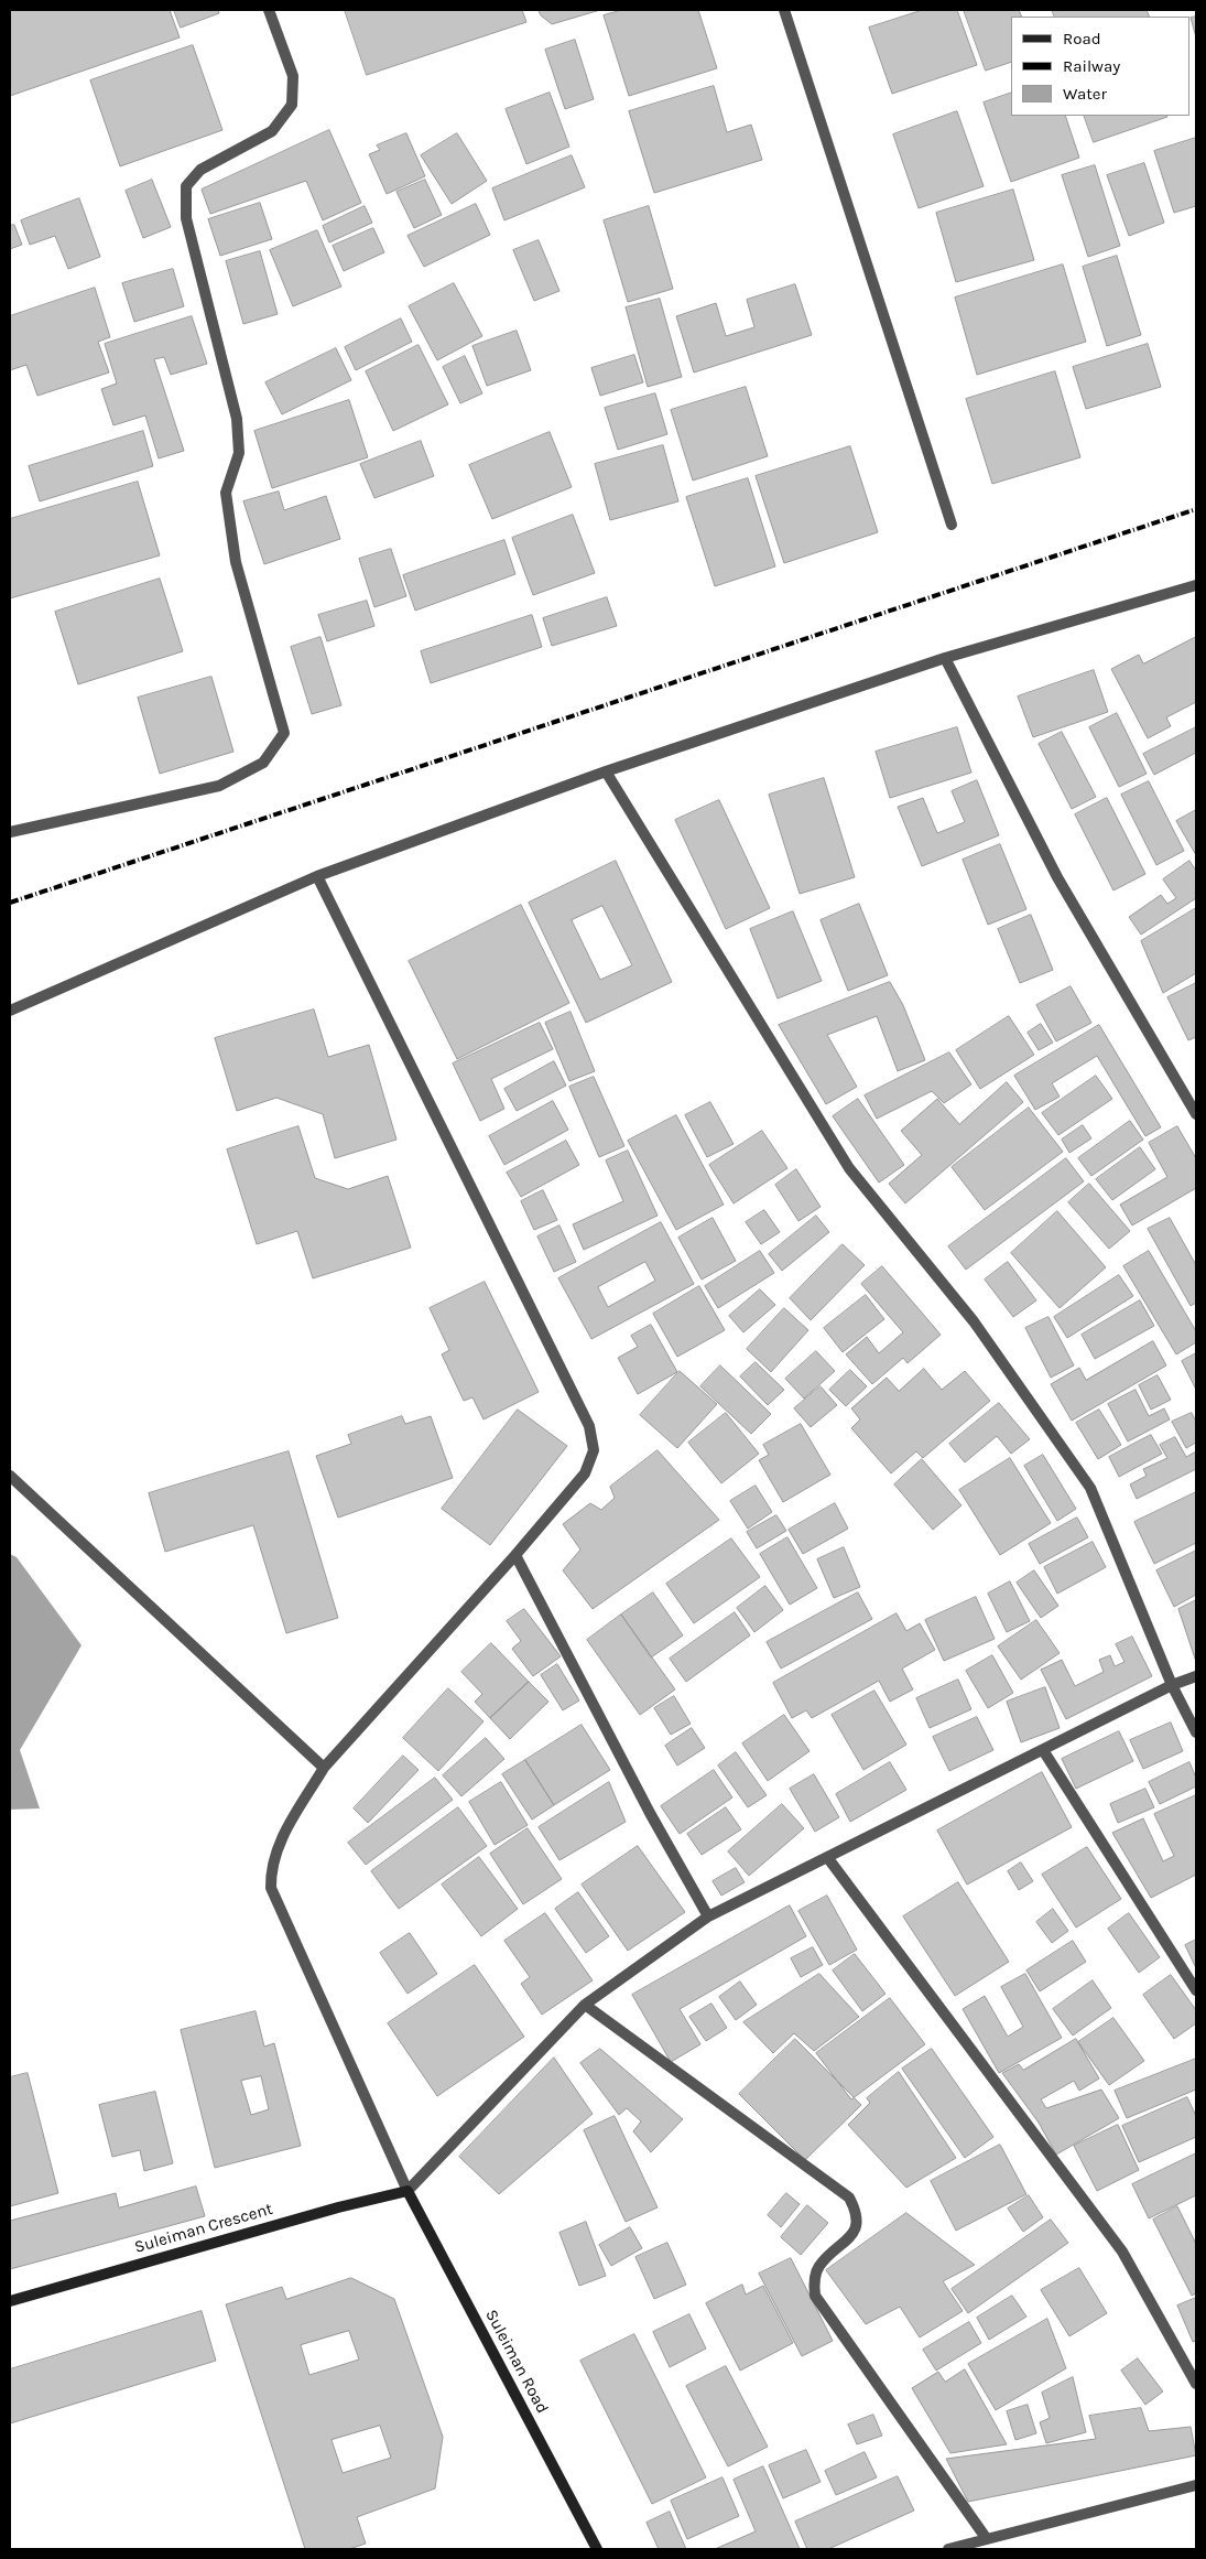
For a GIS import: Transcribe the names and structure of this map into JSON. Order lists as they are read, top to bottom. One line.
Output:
{"streets":{"street":["Suleiman Crescent","Suleiman Road"]},"crossings":[["Suleiman Crescent","Suleiman Road"]],"legend":["Road","Railway","Water"]}
